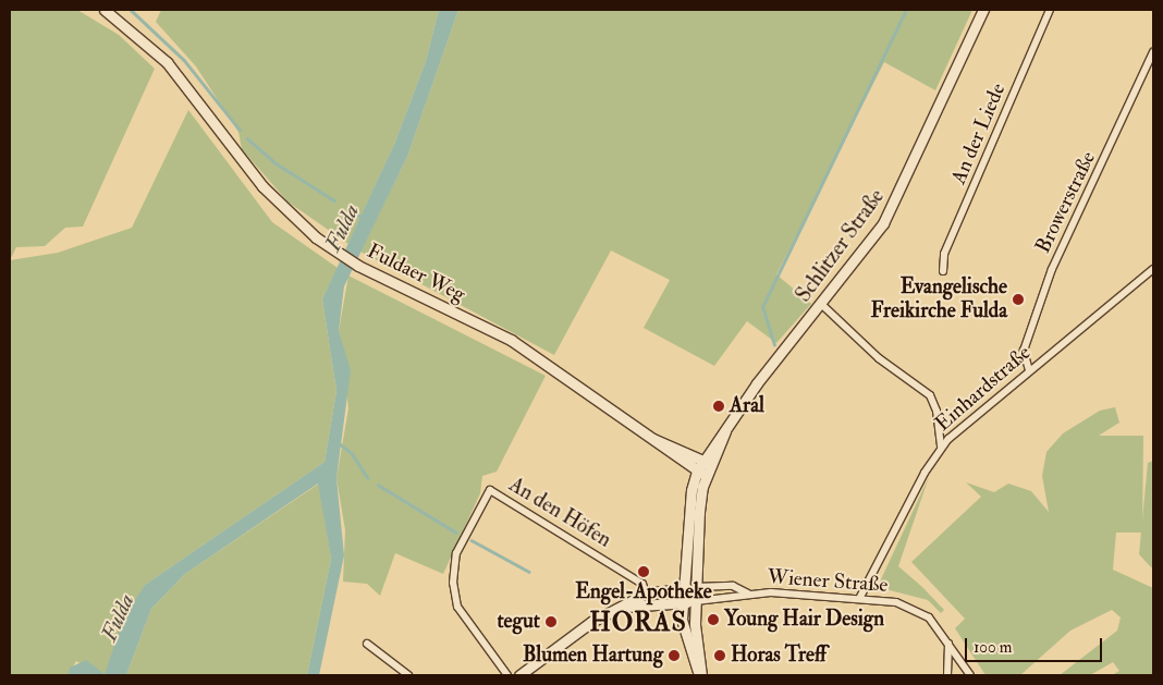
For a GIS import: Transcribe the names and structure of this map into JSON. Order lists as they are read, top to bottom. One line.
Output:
{"streets":{"main road":["Schlitzer Straße","Fuldaer Weg"],"street":["An der Liede","Browerstraße","Einhardstraße","An den Höfen","Wiener Straße"]},"crossings":[["Browerstraße","Einhardstraße"],["Schlitzer Straße","Fuldaer Weg"],["Schlitzer Straße","Wiener Straße"],["Einhardstraße","Wiener Straße"]],"districts":["HORAS"],"water":["Fulda"],"places":["Evangelische Freikirche Fulda","Aral","Engel-Apotheke","Young Hair Design","tegut","Blumen Hartung","Horas Treff"],"scale_bar":"100 m"}
